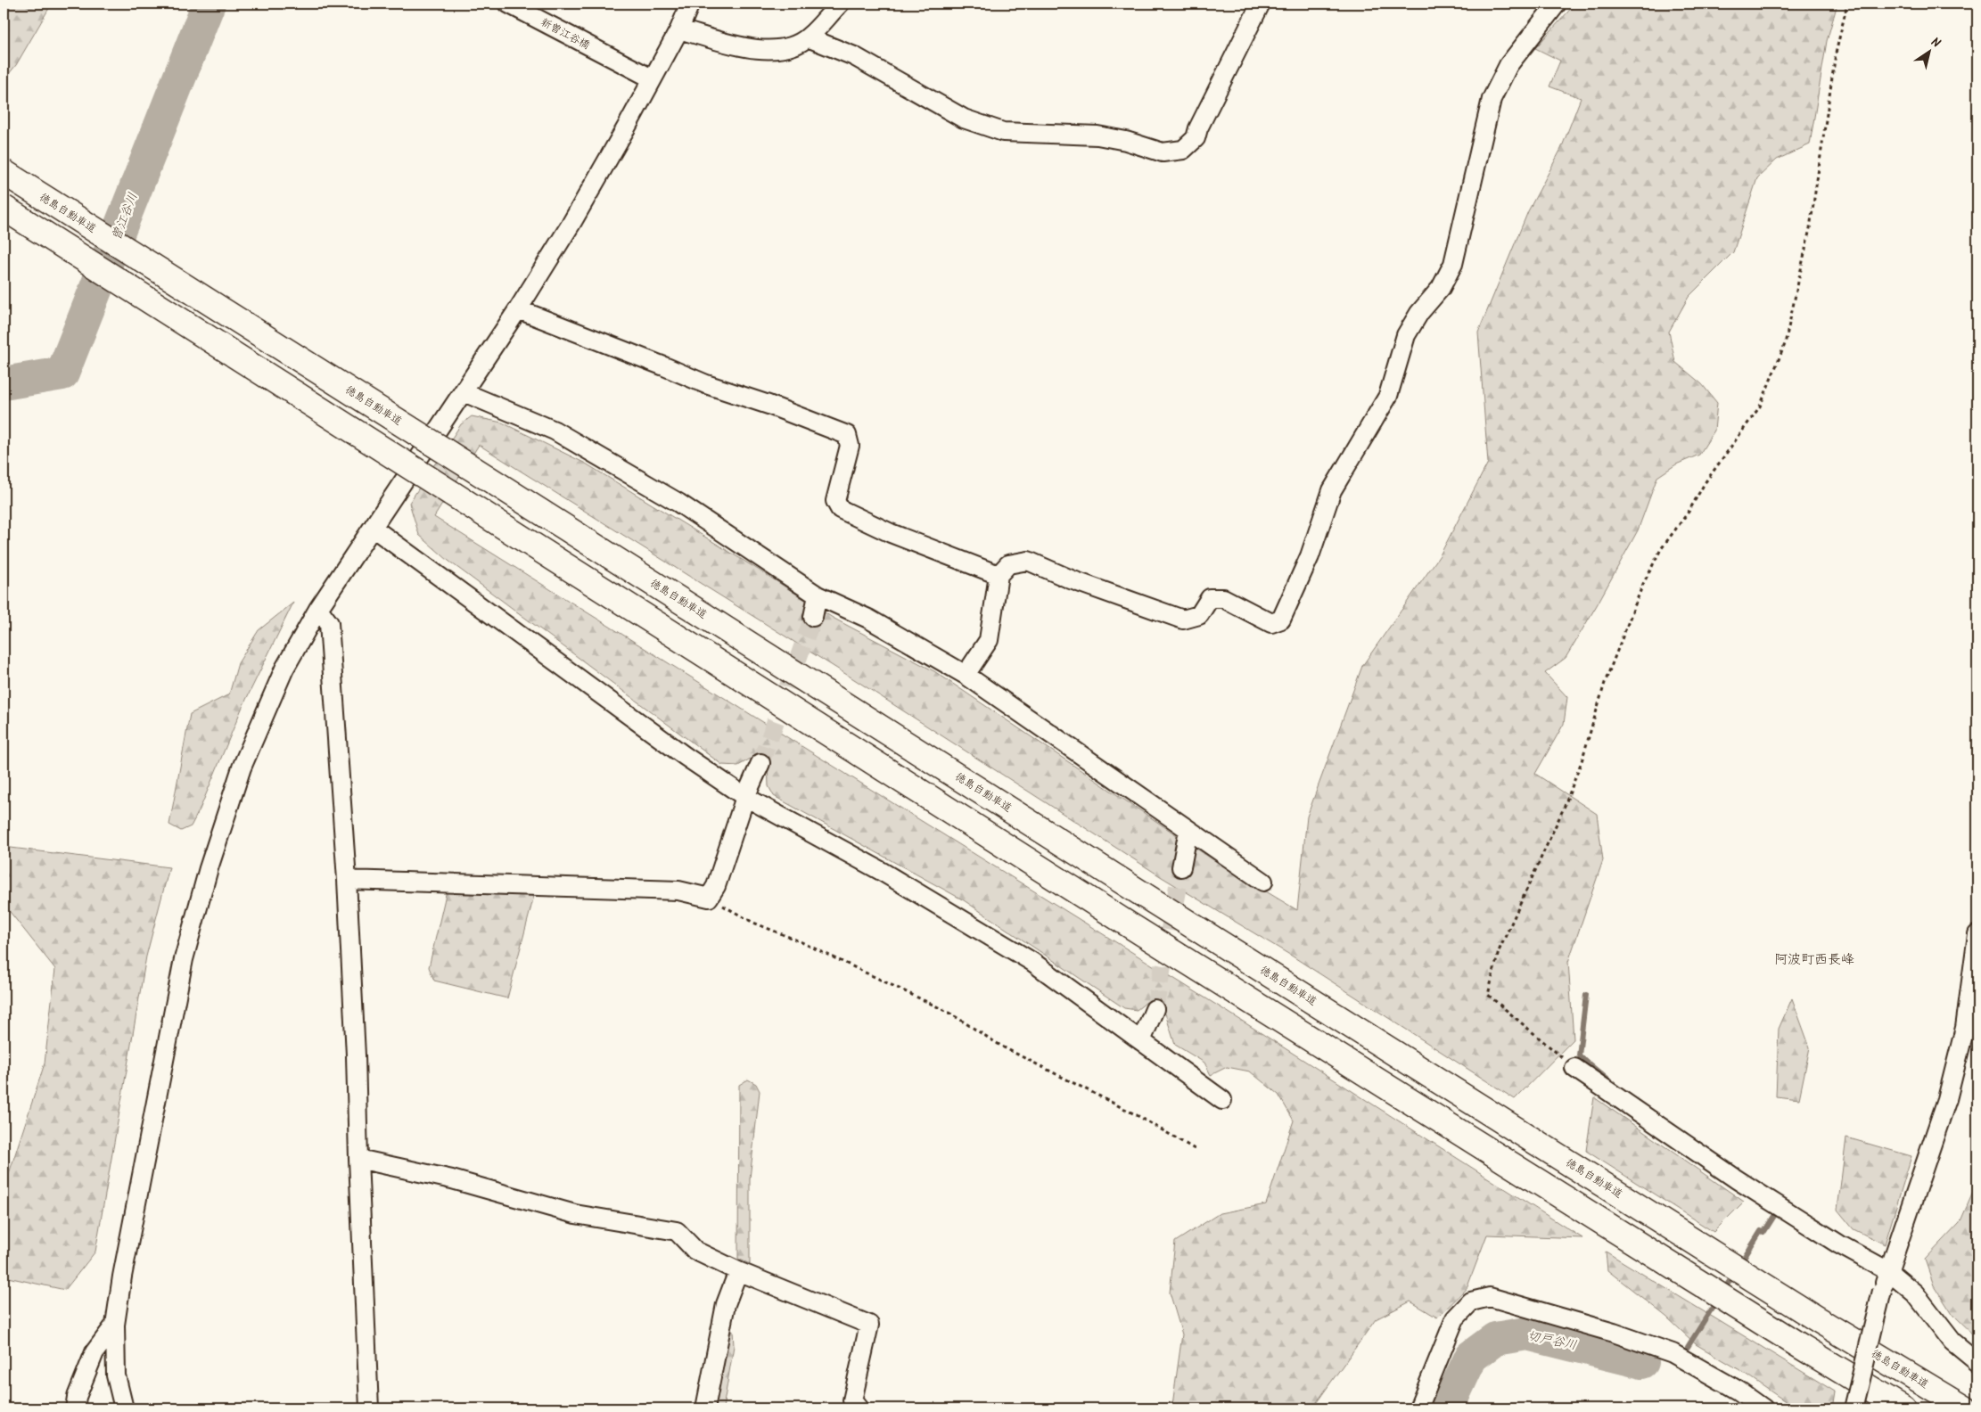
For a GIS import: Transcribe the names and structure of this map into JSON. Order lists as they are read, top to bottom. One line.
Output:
{"streets":{"highway":["徳島自動車道"],"street":["新曽江谷橋"]},"districts":["阿波町西長峰"],"water":["曽江谷川","切戸谷川"],"north":"top right"}
